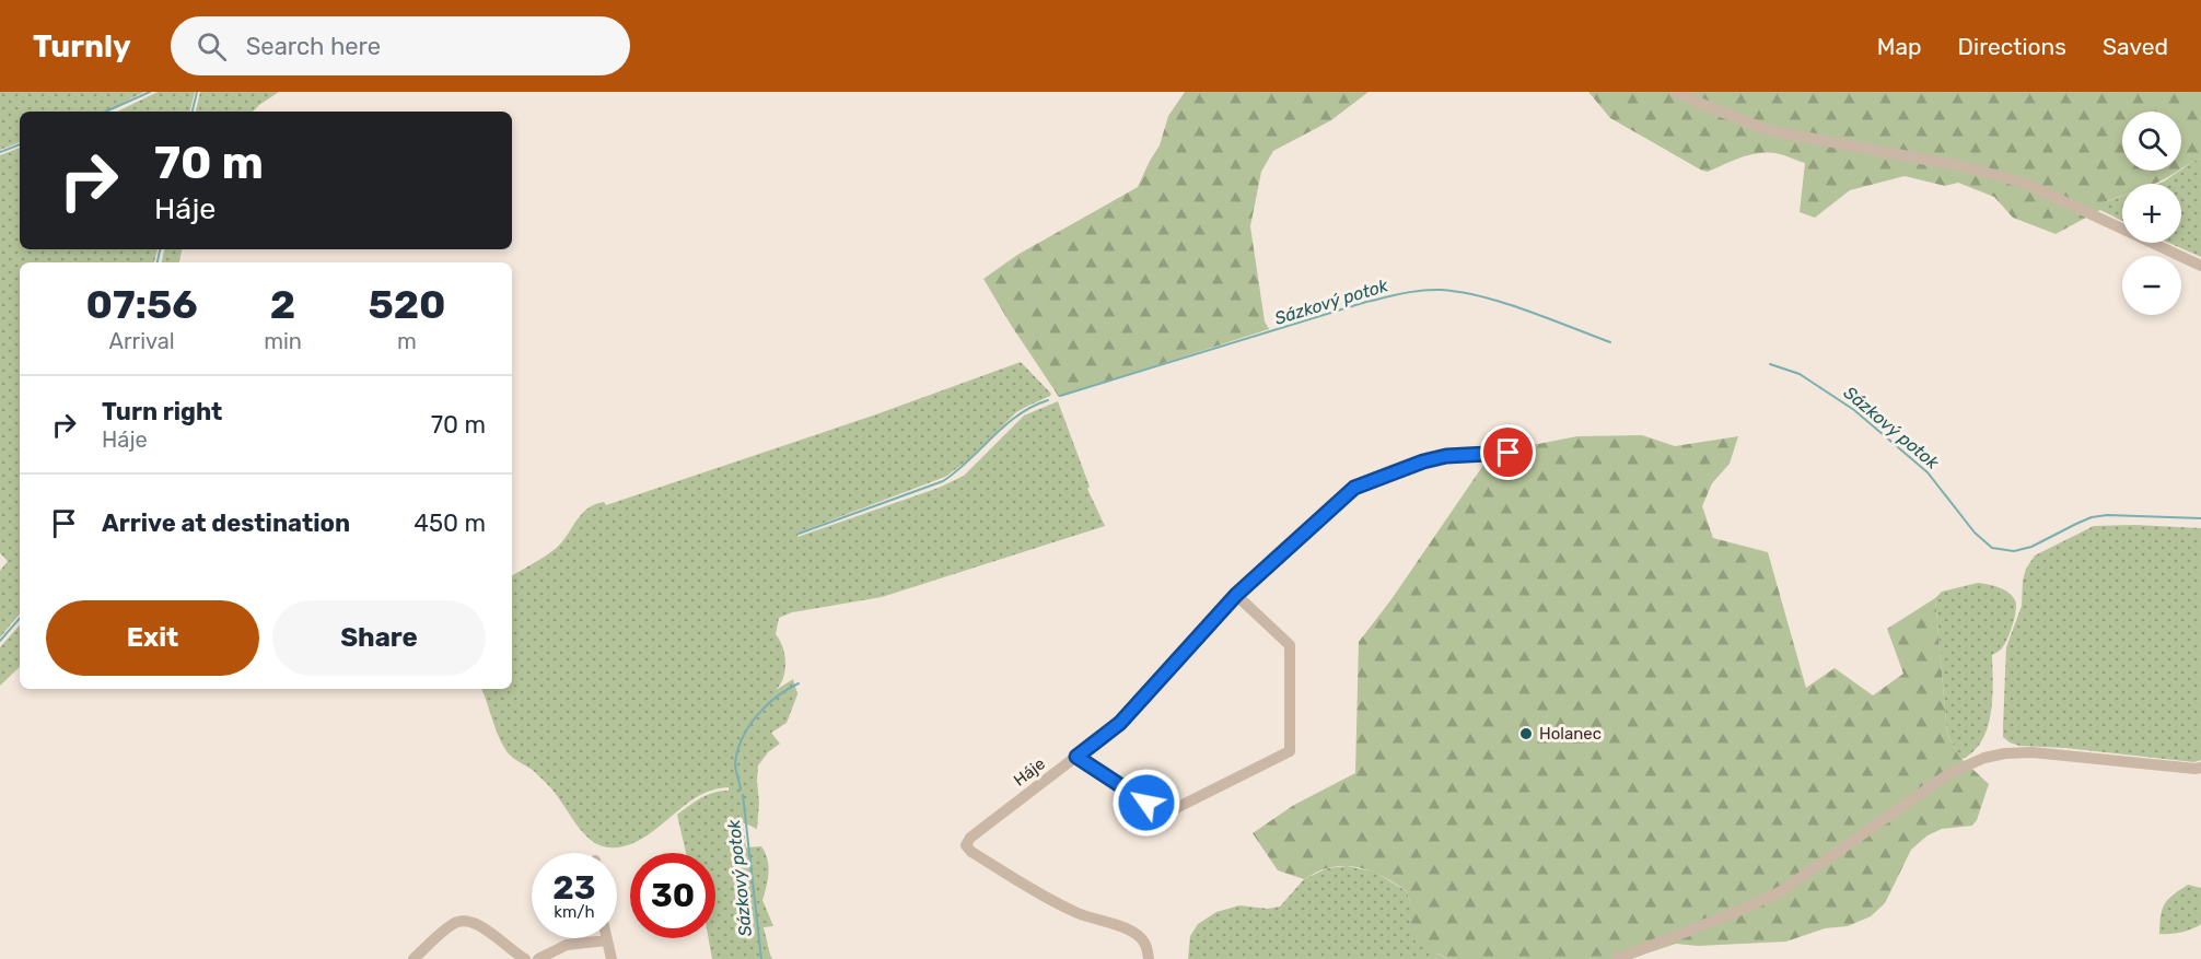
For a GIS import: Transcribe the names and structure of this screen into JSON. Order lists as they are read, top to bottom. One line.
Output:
{"streets":{"street":["Háje"]},"water":["Sázkový potok"],"places":["Holanec"],"page":{"header":"Turnly","search":"Search here","nav":["Map","Directions","Saved"],"map_buttons":["+","−"],"turn":["70 m","Háje"],"eta":["07:56","Arrival","2","min","520","m"],"list":[{"name":"Turn right","note":"Háje","value":"70 m"},{"name":"Arrive at destination","value":"450 m"}],"buttons":["Exit","Share"],"speed":"23 km/h","limit":"30"}}
